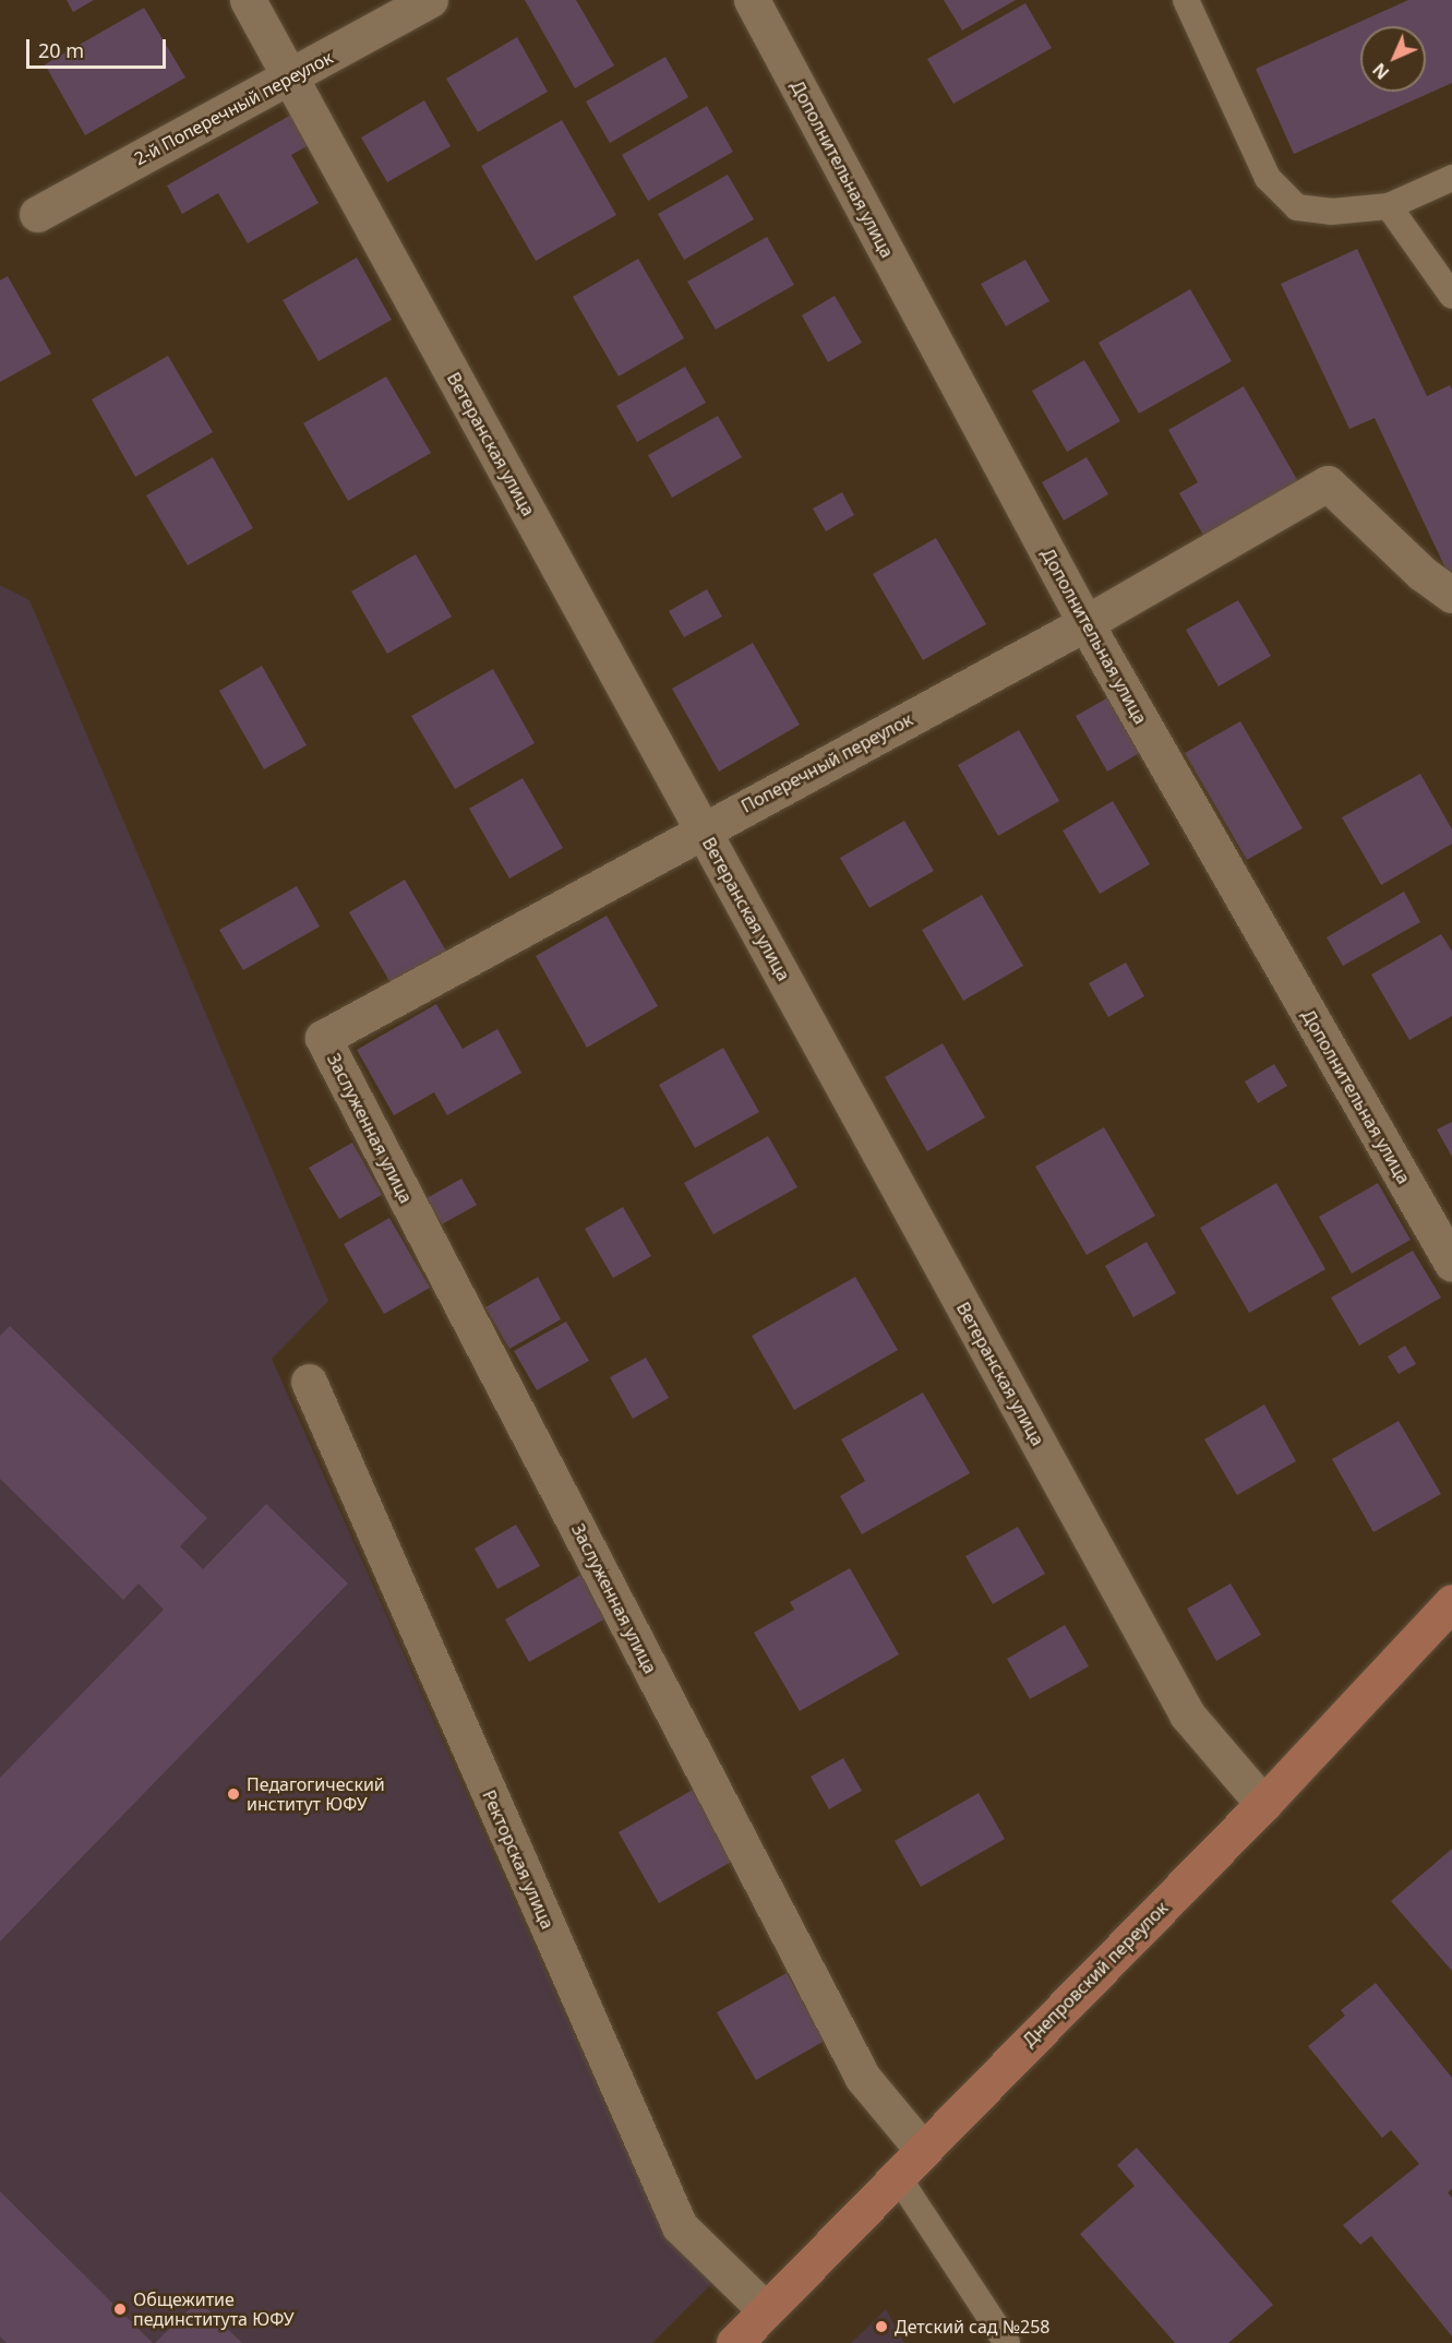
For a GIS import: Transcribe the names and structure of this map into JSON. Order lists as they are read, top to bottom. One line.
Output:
{"streets":{"street":["2-й Поперечный переулок","Дополнительная улица","Ветеранская улица","Поперечный переулок","Заслуженная улица","Ректорская улица","Днепровский переулок"]},"crossings":[["2-й Поперечный переулок","Ветеранская улица"],["Дополнительная улица","Поперечный переулок"],["Ветеранская улица","Поперечный переулок"],["Ветеранская улица","Днепровский переулок"],["Поперечный переулок","Заслуженная улица"],["Заслуженная улица","Днепровский переулок"],["Ректорская улица","Днепровский переулок"]],"places":["Педагогический институт ЮФУ","Общежитие пединститута ЮФУ","Детский сад №258"],"scale_bar":"20 m","north":"bottom left"}
